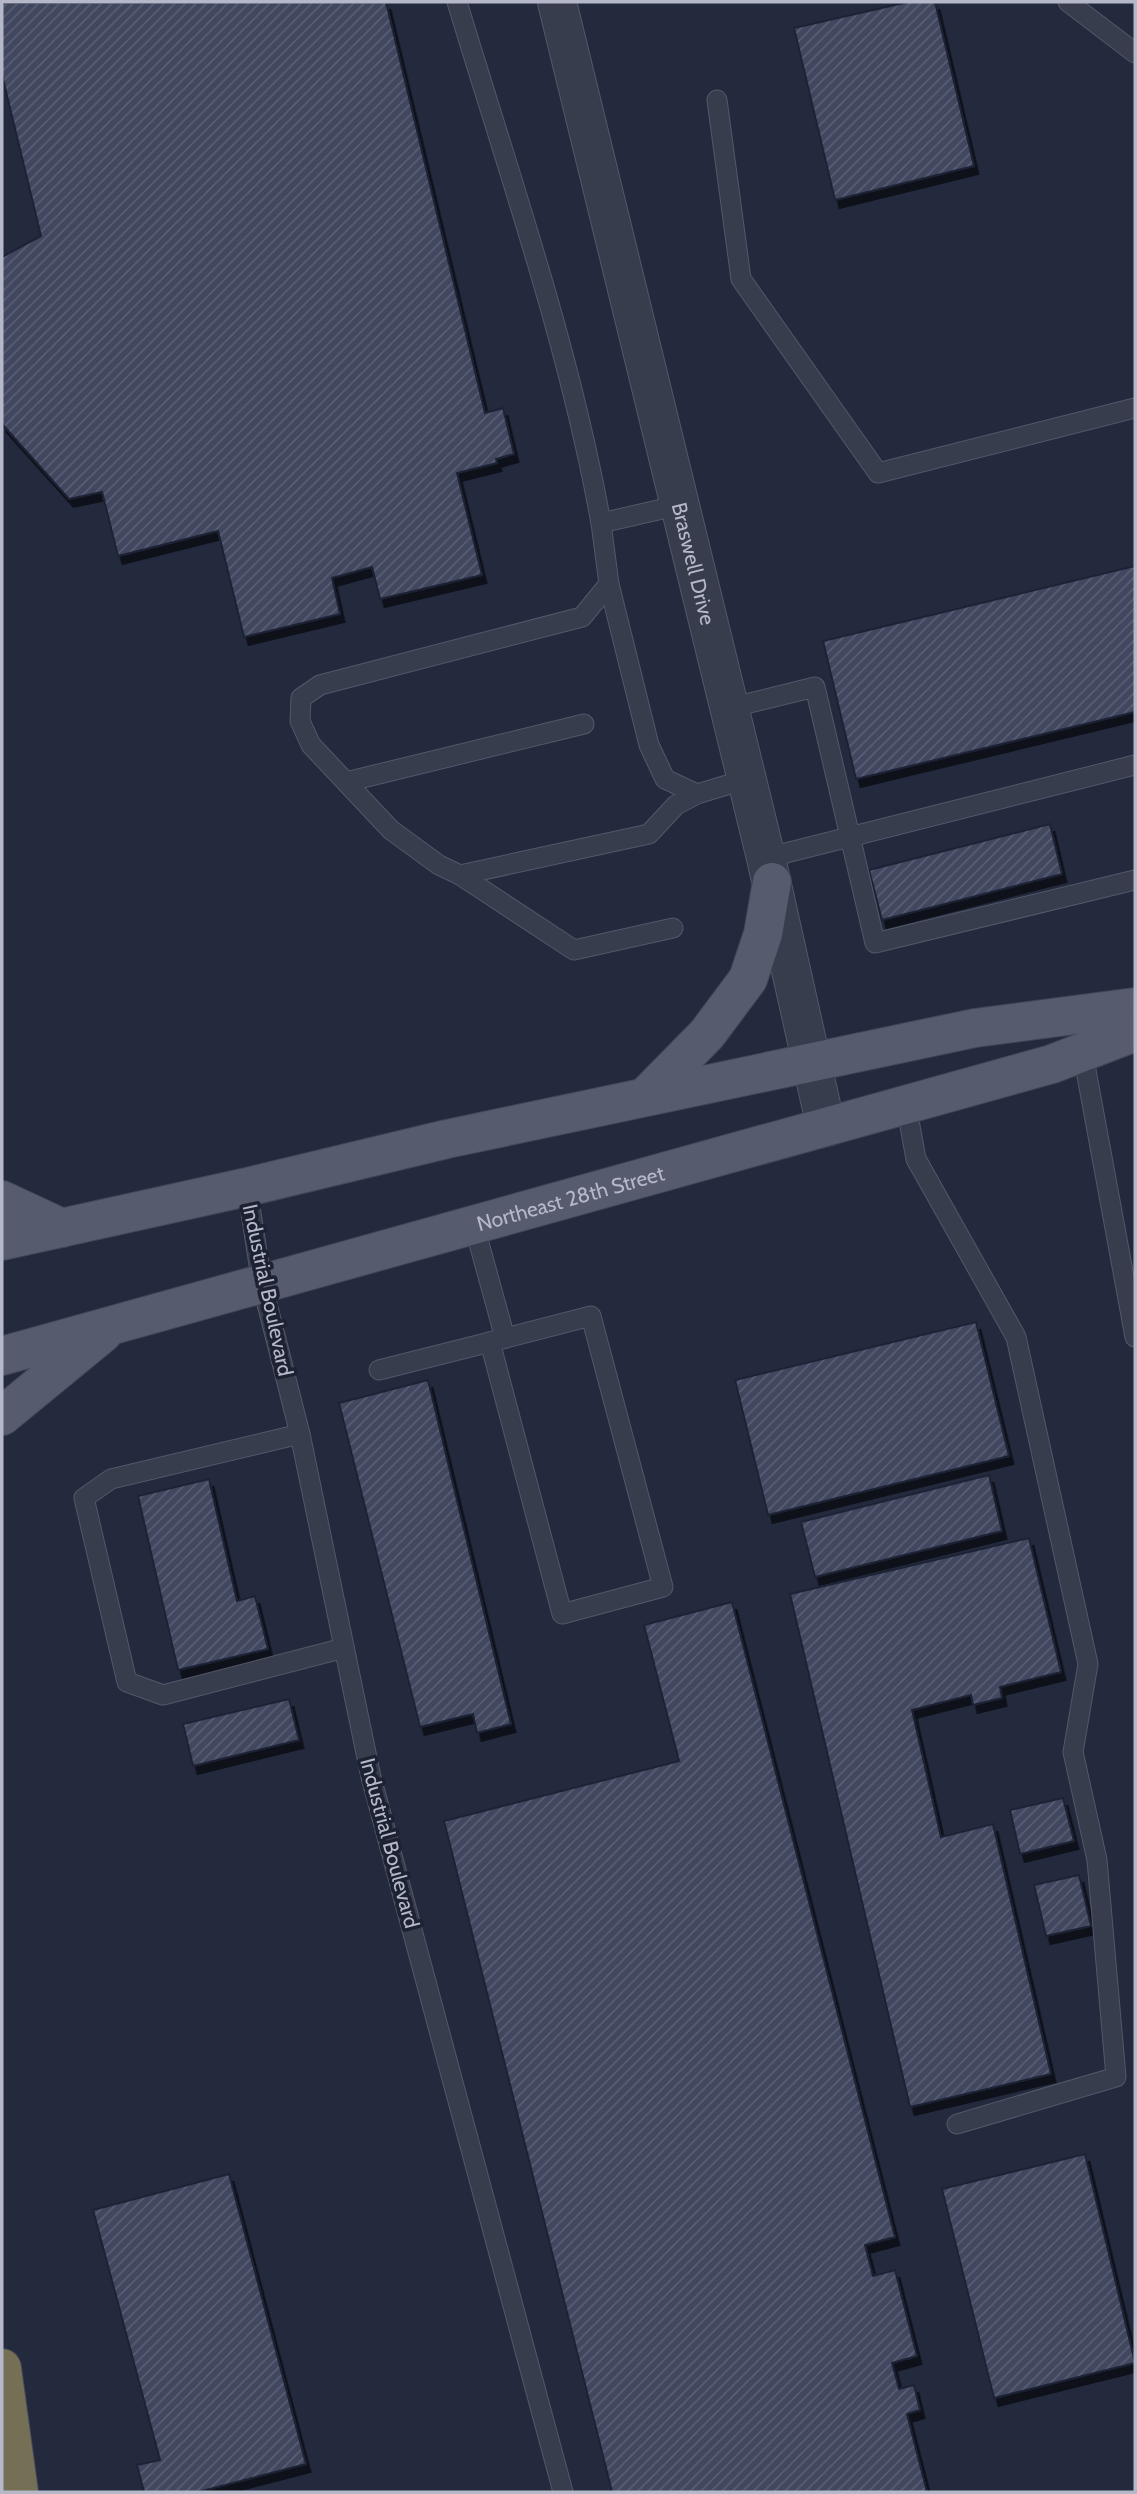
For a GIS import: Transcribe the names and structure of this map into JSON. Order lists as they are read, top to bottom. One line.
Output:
{"streets":{"main road":["Northeast 28th Street"],"street":["Braswell Drive"],"lane":["Industrial Boulevard"]},"crossings":[["Braswell Drive","Northeast 28th Street"],["Northeast 28th Street","Industrial Boulevard"]]}
